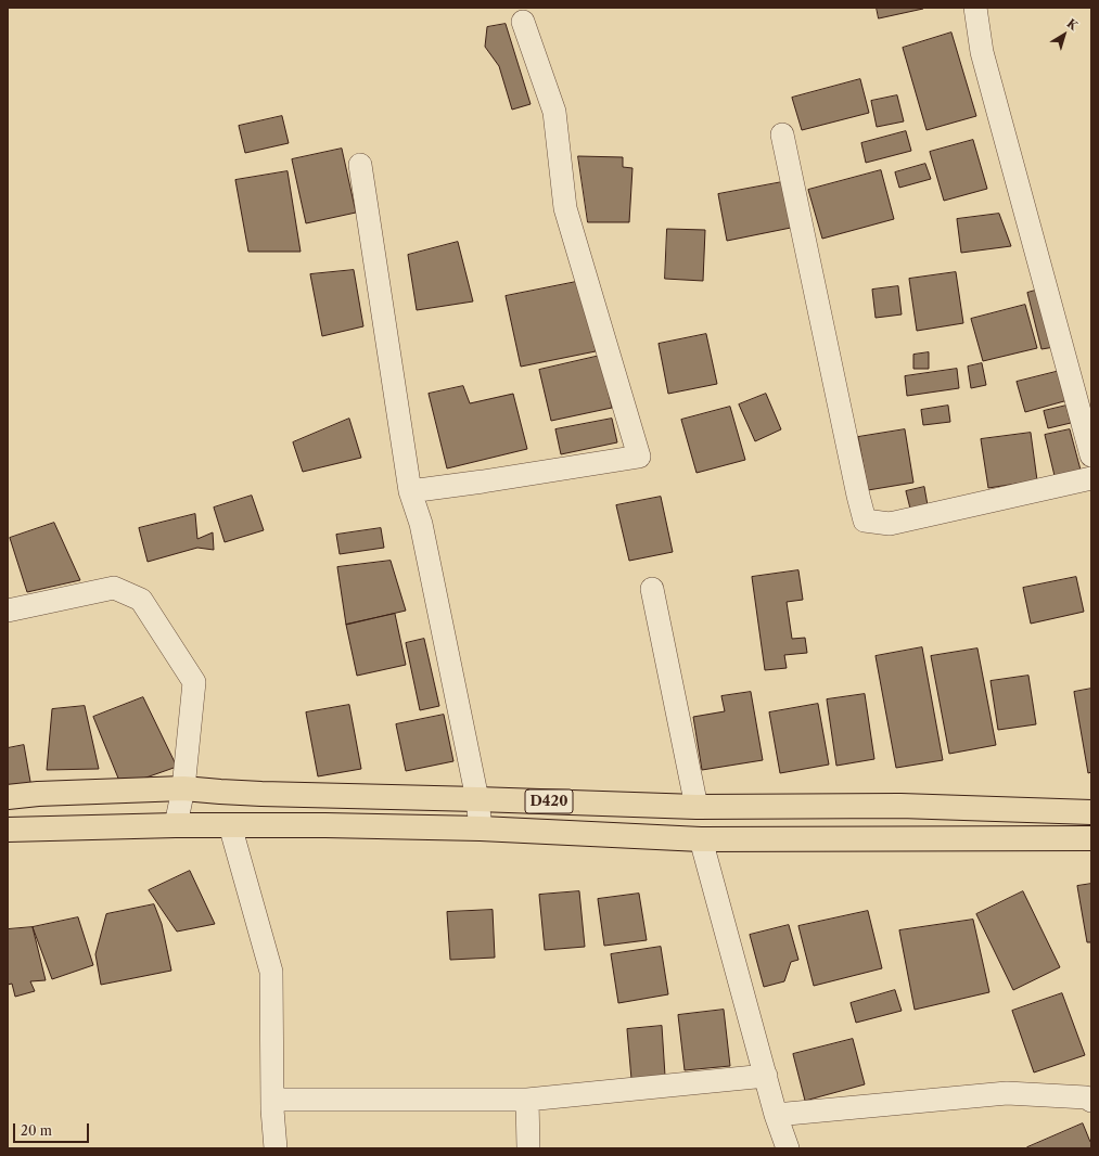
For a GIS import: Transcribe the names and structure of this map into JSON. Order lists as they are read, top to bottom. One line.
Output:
{"streets":{"highway":["D420"]},"scale_bar":"20 m","north":"top right"}
